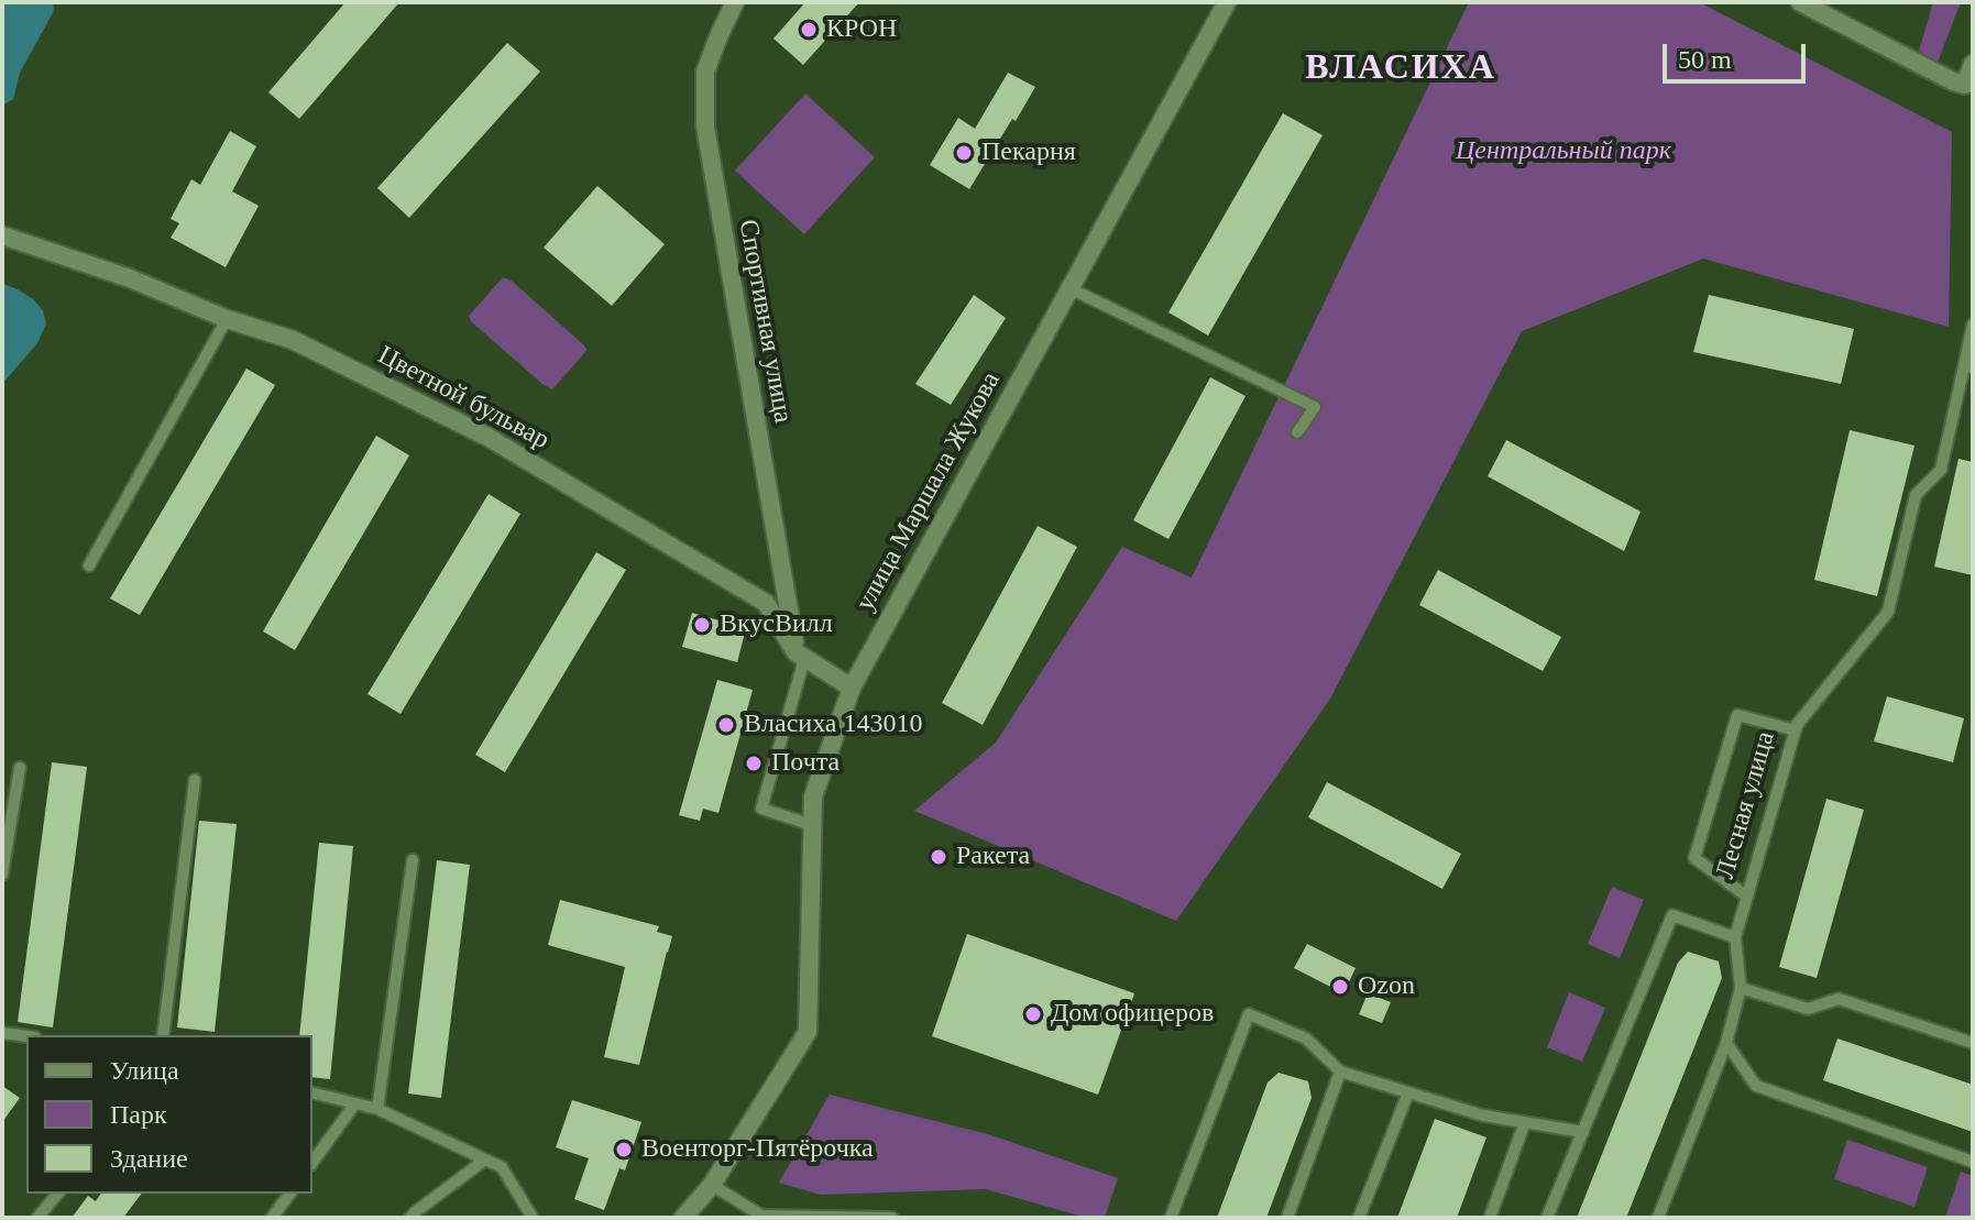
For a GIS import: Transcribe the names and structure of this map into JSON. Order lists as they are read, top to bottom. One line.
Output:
{"streets":{"street":["Спортивная улица","Цветной бульвар","улица Маршала Жукова"],"lane":["Лесная улица"]},"crossings":[["Спортивная улица","Цветной бульвар"],["Цветной бульвар","улица Маршала Жукова"]],"districts":["ВЛАСИХА"],"parks":["Центральный парк"],"places":["КРОН","Пекарня","ВкусВилл","Власиха 143010","Почта","Ракета","Ozon","Дом офицеров","Военторг-Пятёрочка"],"legend":["Улица","Парк","Здание"],"scale_bar":"50 m"}
